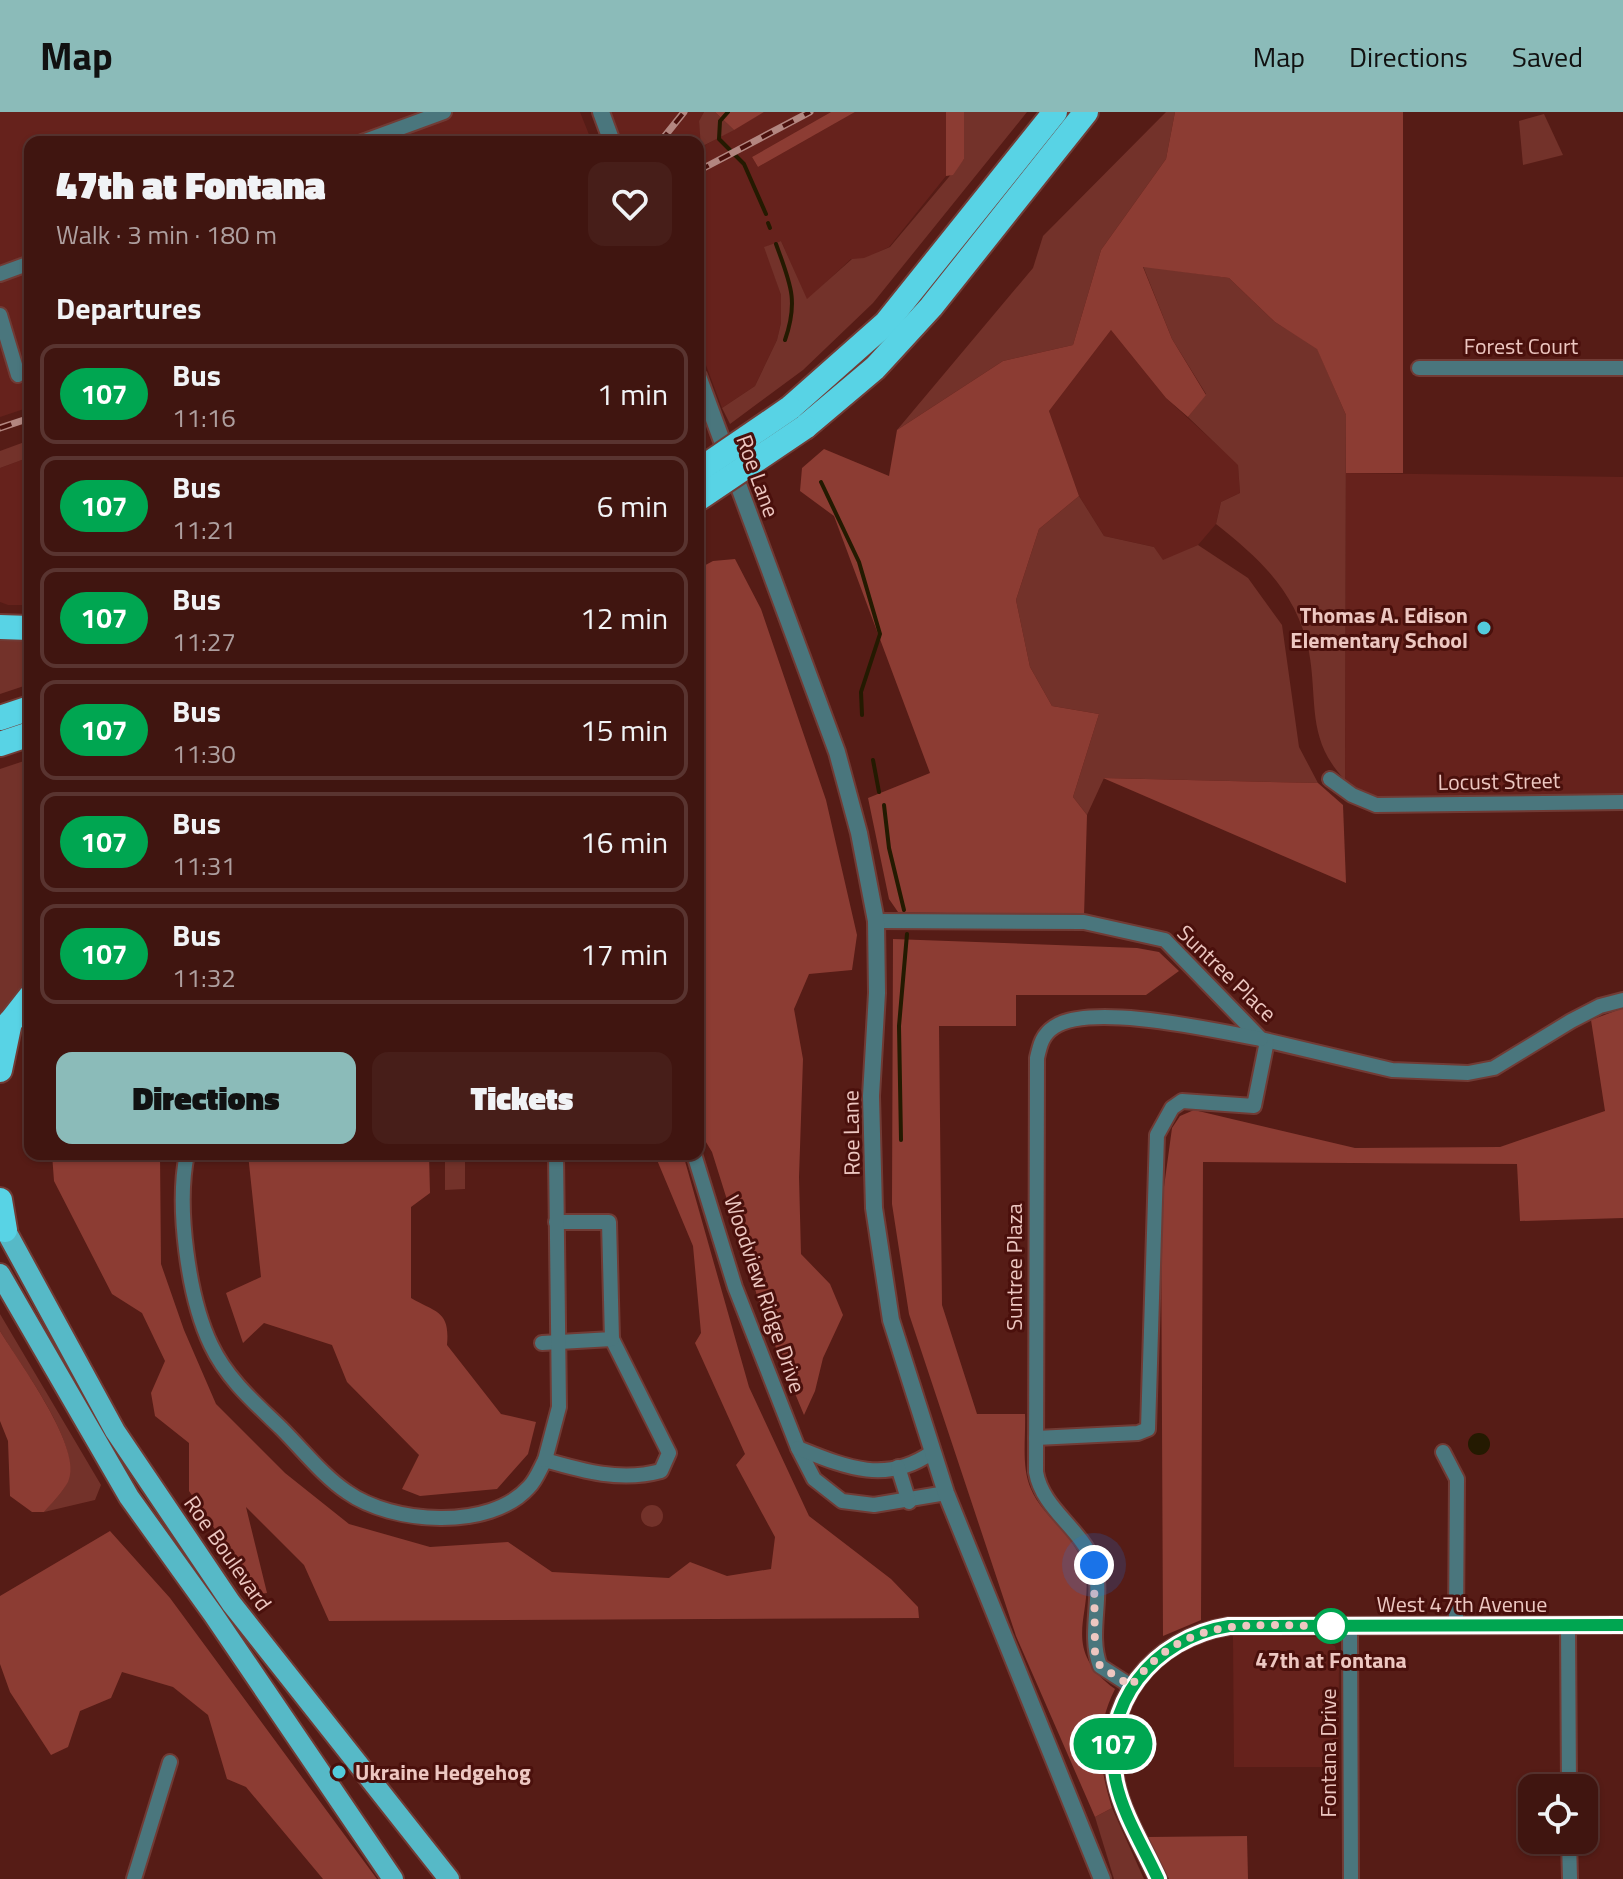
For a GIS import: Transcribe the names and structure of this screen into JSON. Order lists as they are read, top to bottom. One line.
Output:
{"streets":{"main road":["Roe Boulevard"],"street":["Forest Court","Roe Lane","Locust Street","Suntree Place","Suntree Plaza","Woodview Ridge Drive","West 47th Avenue","Fontana Drive"]},"crossings":[["Roe Lane","Suntree Place"],["Roe Lane","Woodview Ridge Drive"],["Suntree Place","Suntree Plaza"],["Suntree Plaza","West 47th Avenue"],["West 47th Avenue","Fontana Drive"]],"places":["Thomas A. Edison Elementary School","47th at Fontana","Ukraine Hedgehog"],"lines":["bus line 107"],"page":{"header":"Map","nav":["Map","Directions","Saved"],"on_map":"107","heading":[["47th at Fontana","Walk · 3 min · 180 m"],"Departures"],"list":[{"mark":"107","name":"Bus","note":"11:16","value":"1 min"},{"mark":"107","name":"Bus","note":"11:21","value":"6 min"},{"mark":"107","name":"Bus","note":"11:27","value":"12 min"},{"mark":"107","name":"Bus","note":"11:30","value":"15 min"},{"mark":"107","name":"Bus","note":"11:31","value":"16 min"},{"mark":"107","name":"Bus","note":"11:32","value":"17 min"}],"buttons":["Directions","Tickets"]}}
